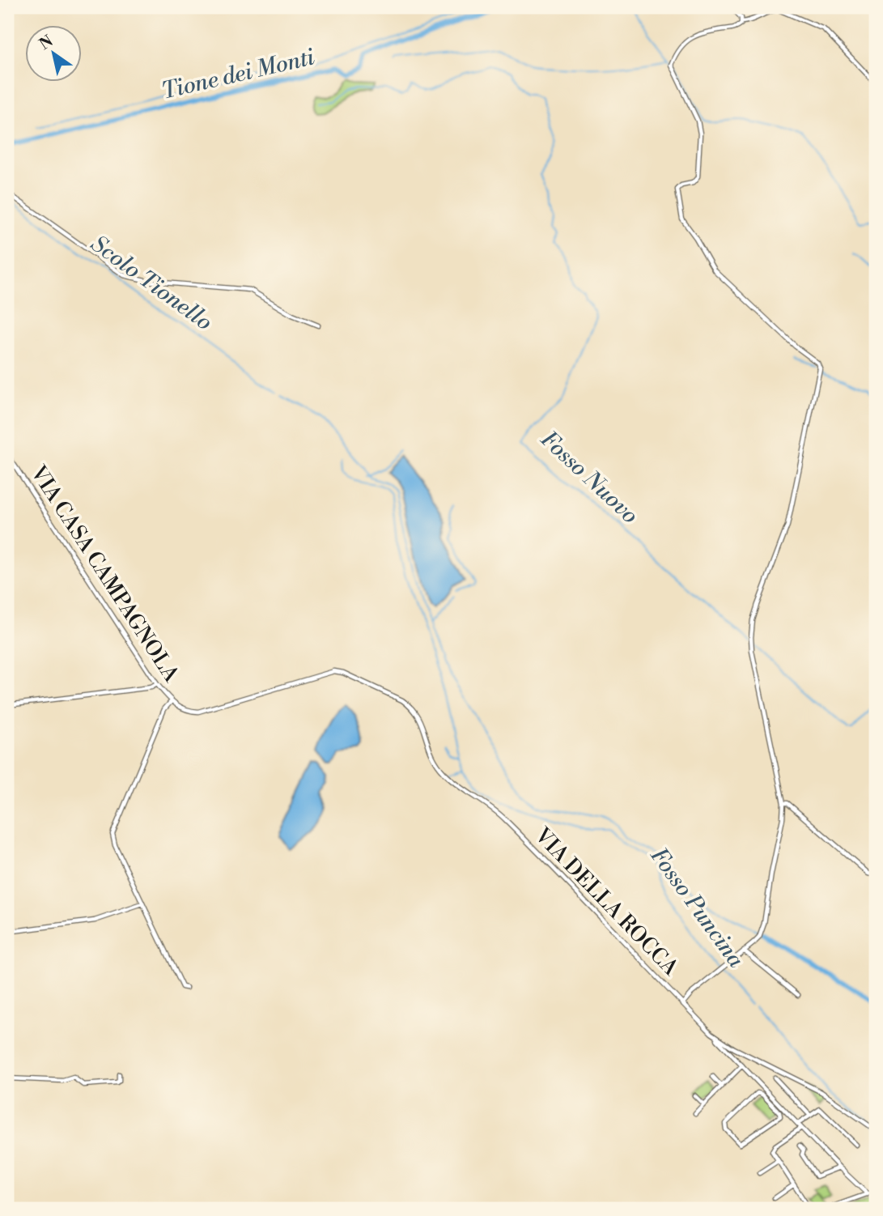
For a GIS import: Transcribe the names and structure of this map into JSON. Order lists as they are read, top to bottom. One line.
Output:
{"streets":{"street":["VIA CASA CAMPAGNOLA","VIA DELLA ROCCA"]},"crossings":[["VIA CASA CAMPAGNOLA","VIA DELLA ROCCA"]],"water":["Tione dei Monti","Scolo Tionello","Fosso Nuovo","Fosso Puncina"],"north":"top left"}
